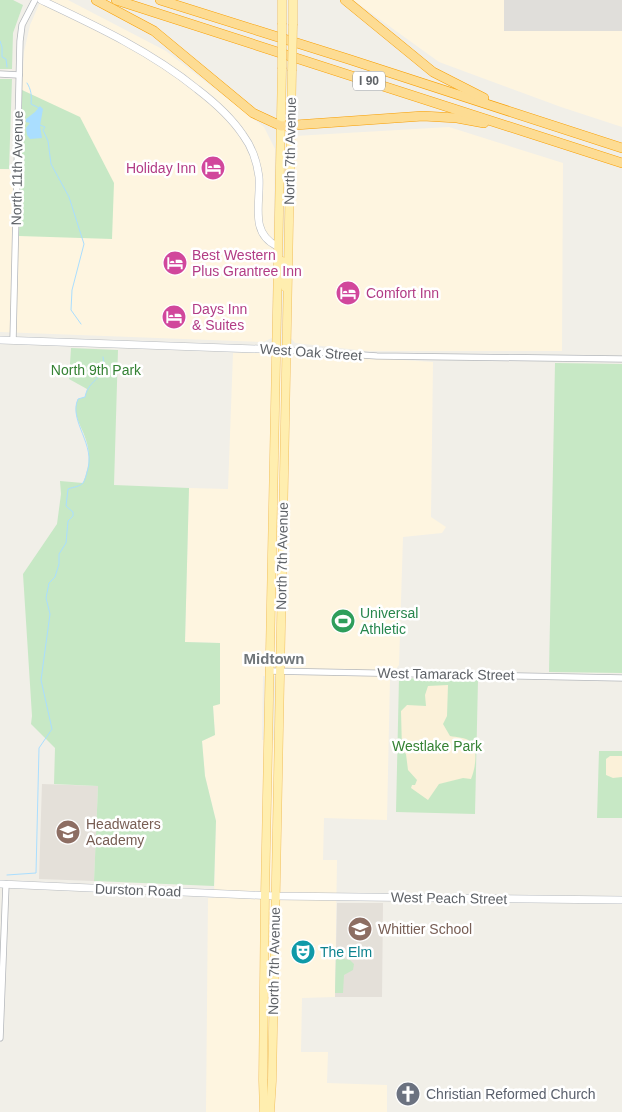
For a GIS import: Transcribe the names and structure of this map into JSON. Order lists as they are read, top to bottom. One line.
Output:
{"streets":{"highway":["I 90"],"main road":["North 7th Avenue","West Oak Street","Durston Road","West Peach Street"],"street":["North 11th Avenue","West Tamarack Street"]},"crossings":[["North 7th Avenue","West Oak Street"],["North 7th Avenue","West Tamarack Street"],["North 7th Avenue","Durston Road"],["North 7th Avenue","West Peach Street"],["North 11th Avenue","West Oak Street"],["Durston Road","West Peach Street"]],"districts":["Midtown"],"parks":["North 9th Park","Westlake Park"],"places":{"hotel":["Holiday Inn","Best Western Plus Grantree Inn","Comfort Inn","Days Inn & Suites"],"sports":["Universal Athletic"],"school or university":["Headwaters Academy","Whittier School"],"theatre":["The Elm"],"church":["Christian Reformed Church"]}}
